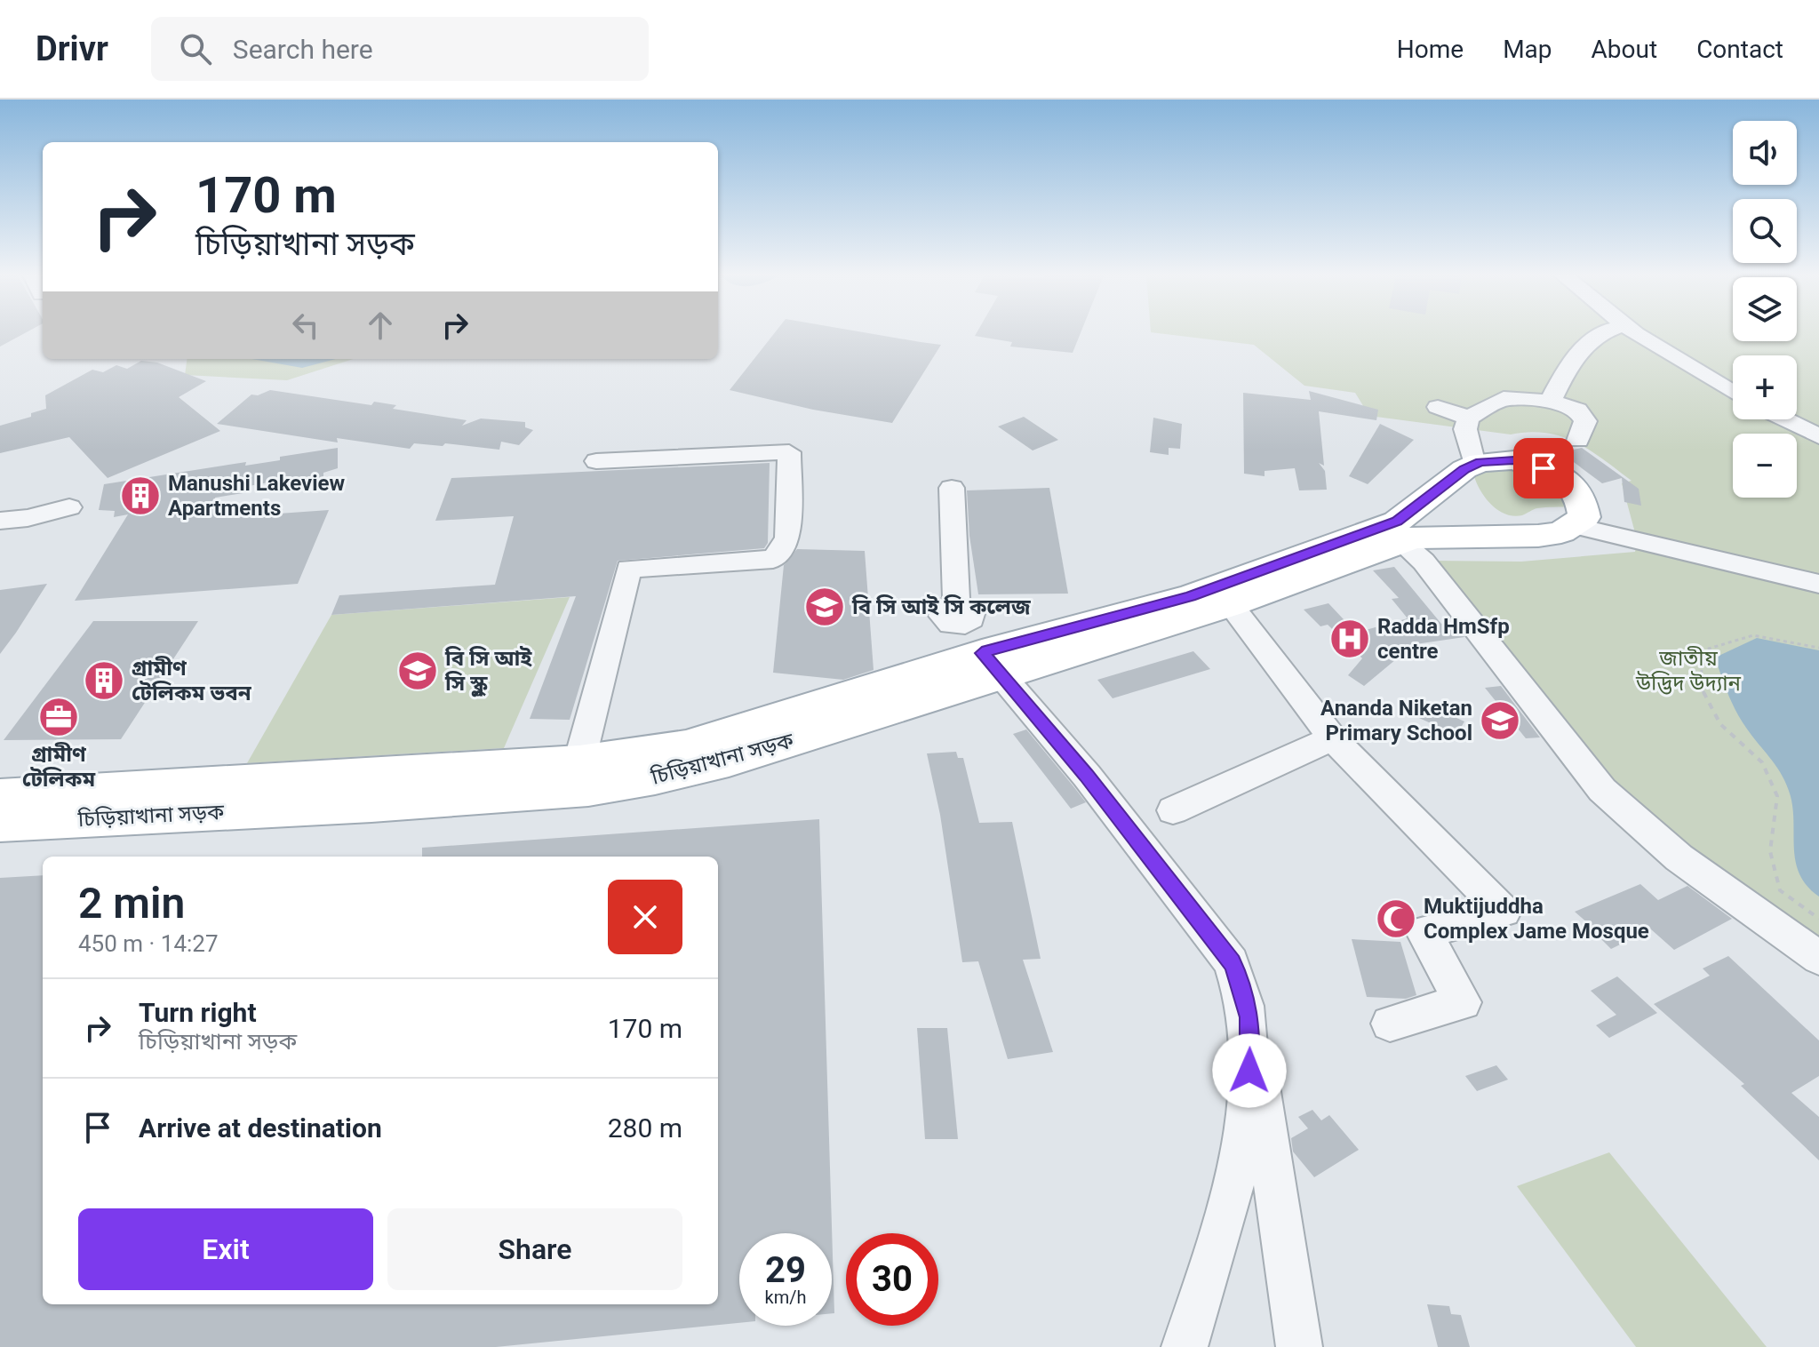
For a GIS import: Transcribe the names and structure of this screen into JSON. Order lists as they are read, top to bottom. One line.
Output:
{"streets":{"main road":["চিড়িয়াখানা সড়ক"]},"parks":["জাতীয় উদ্ভিদ উদ্যান"],"places":{"building":["Manushi Lakeview Apartments","গ্রামীণ টেলিকম ভবন"],"school or university":["বি সি আই সি কলেজ","বি সি আই সি স্কুল","Ananda Niketan Primary School"],"hospital":["Radda HmSfp centre"],"office":["গ্রামীণ টেলিকম"],"mosque":["Muktijuddha Complex Jame Mosque"]},"page":{"header":"Drivr","search":"Search here","nav":["Home","Map","About","Contact"],"map_buttons":["+","−"],"turn":["170 m","চিড়িয়াখানা সড়ক"],"heading":["2 min","450 m · 14:27"],"list":[{"name":"Turn right","note":"চিড়িয়াখানা সড়ক","value":"170 m"},{"name":"Arrive at destination","value":"280 m"}],"buttons":["Exit","Share"],"speed":"29 km/h","limit":"30"}}
